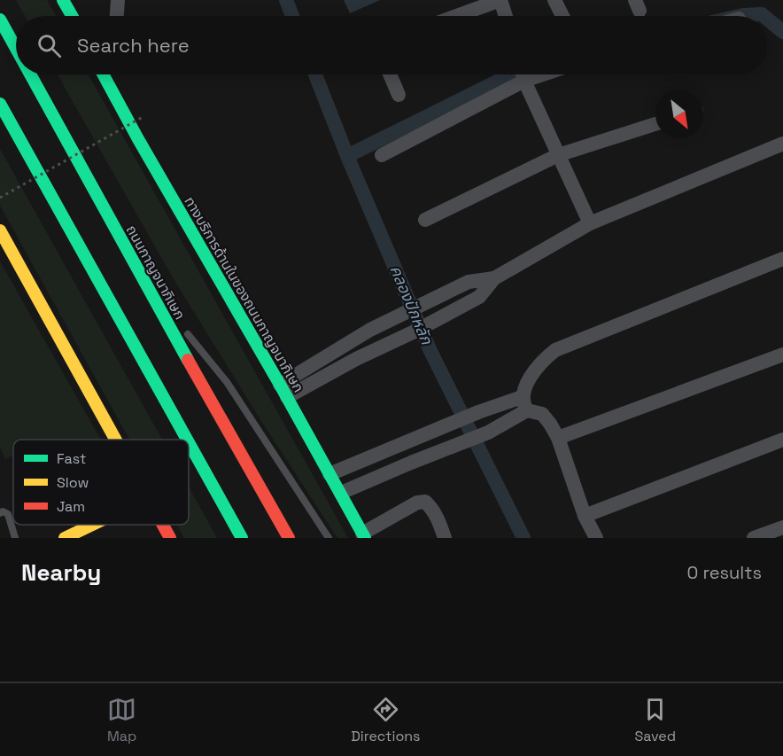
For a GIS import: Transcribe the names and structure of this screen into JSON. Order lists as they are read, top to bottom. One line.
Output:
{"streets":{"main road":["ถนนกาญจนาภิเษก","ทางบริการด้านในของถนนกาญจนาภิเษก"]},"water":["คลองปักหลัก"],"legend":["Fast","Slow","Jam"],"north":"bottom right","page":{"search":"Search here","heading":["Nearby","0 results"],"nav":["Map","Directions","Saved"]}}
